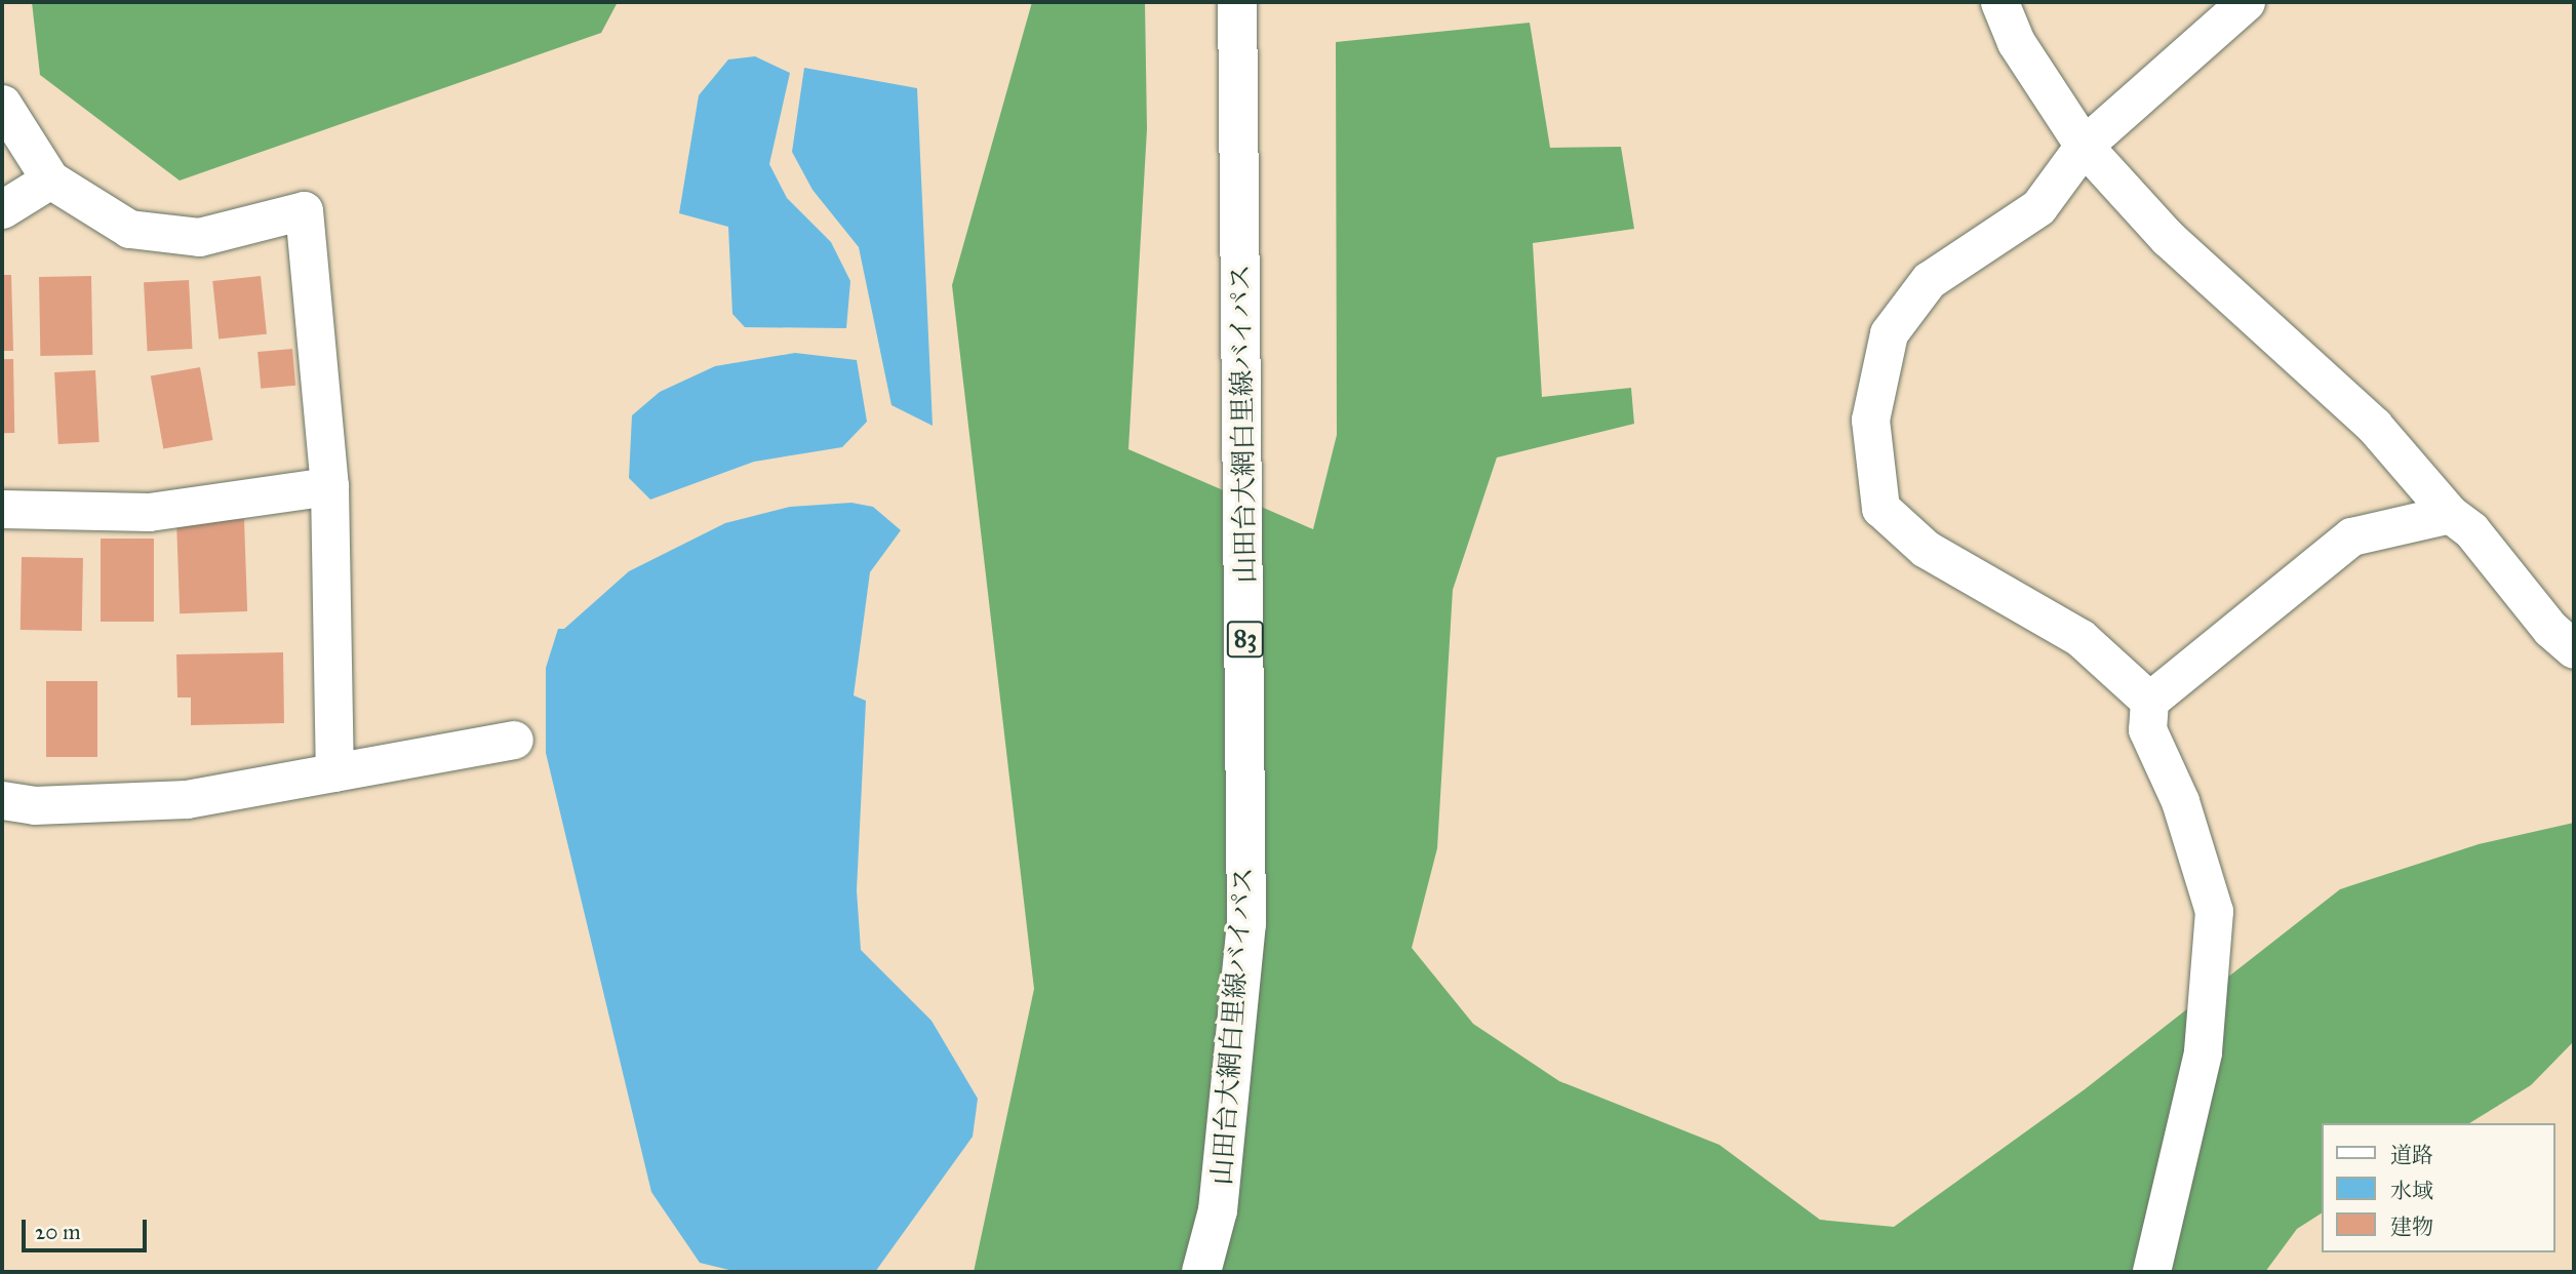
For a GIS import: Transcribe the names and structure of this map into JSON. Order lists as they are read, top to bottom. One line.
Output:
{"streets":{"main road":["山田台大網白里線バイパス","83"]},"legend":["道路","水域","建物"],"scale_bar":"20 m"}
